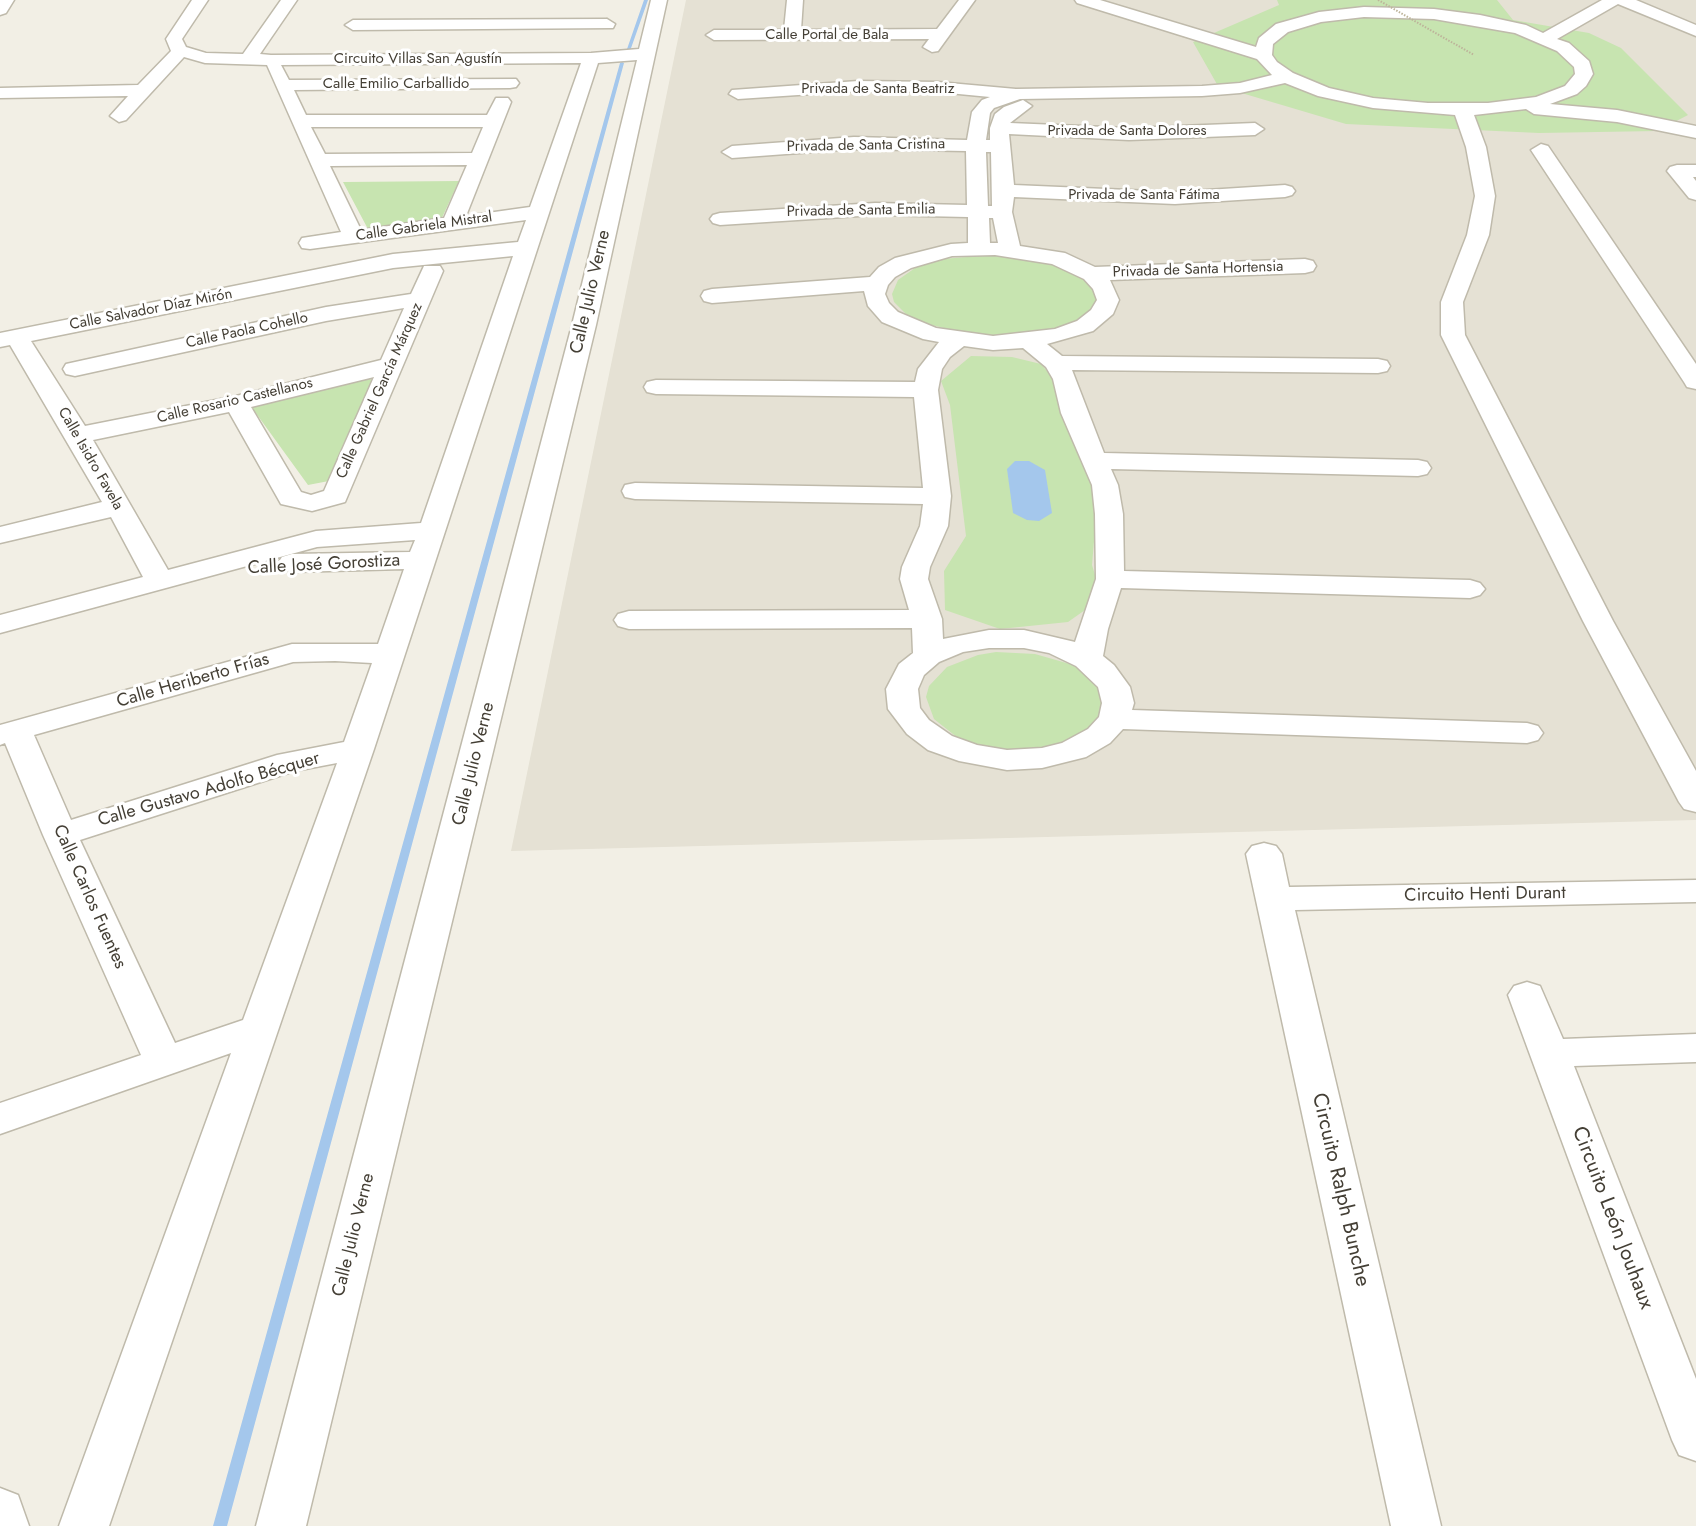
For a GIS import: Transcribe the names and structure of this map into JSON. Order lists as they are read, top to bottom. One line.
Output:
{"streets":{"street":["Calle Portal de Bala","Circuito Villas San Agustín","Calle Emilio Carballido","Privada de Santa Beatriz","Privada de Santa Dolores","Privada de Santa Cristina","Privada de Santa Fátima","Privada de Santa Emilia","Calle Gabriela Mistral","Privada de Santa Hortensia","Calle Julio Verne","Calle Salvador Díaz Mirón","Calle Paola Cohello","Calle Gabriel García Márquez","Calle Rosario Castellanos","Calle Isidro Favela","Calle José Gorostiza","Calle Heriberto Frías","Calle Gustavo Adolfo Bécquer","Circuito Henti Durant","Calle Carlos Fuentes","Circuito Ralph Bunche","Circuito León Jouhaux"]},"crossings":[["Circuito Villas San Agustín","Calle Julio Verne"],["Privada de Santa Dolores","Privada de Santa Cristina"],["Calle Salvador Díaz Mirón","Calle Gabriel García Márquez"],["Calle Salvador Díaz Mirón","Calle Isidro Favela"],["Calle Paola Cohello","Calle Gabriel García Márquez"],["Calle Gabriel García Márquez","Calle Rosario Castellanos"],["Calle Rosario Castellanos","Calle Isidro Favela"],["Calle Isidro Favela","Calle José Gorostiza"],["Calle Heriberto Frías","Calle Carlos Fuentes"],["Calle Gustavo Adolfo Bécquer","Calle Carlos Fuentes"],["Circuito Henti Durant","Circuito Ralph Bunche"]]}
